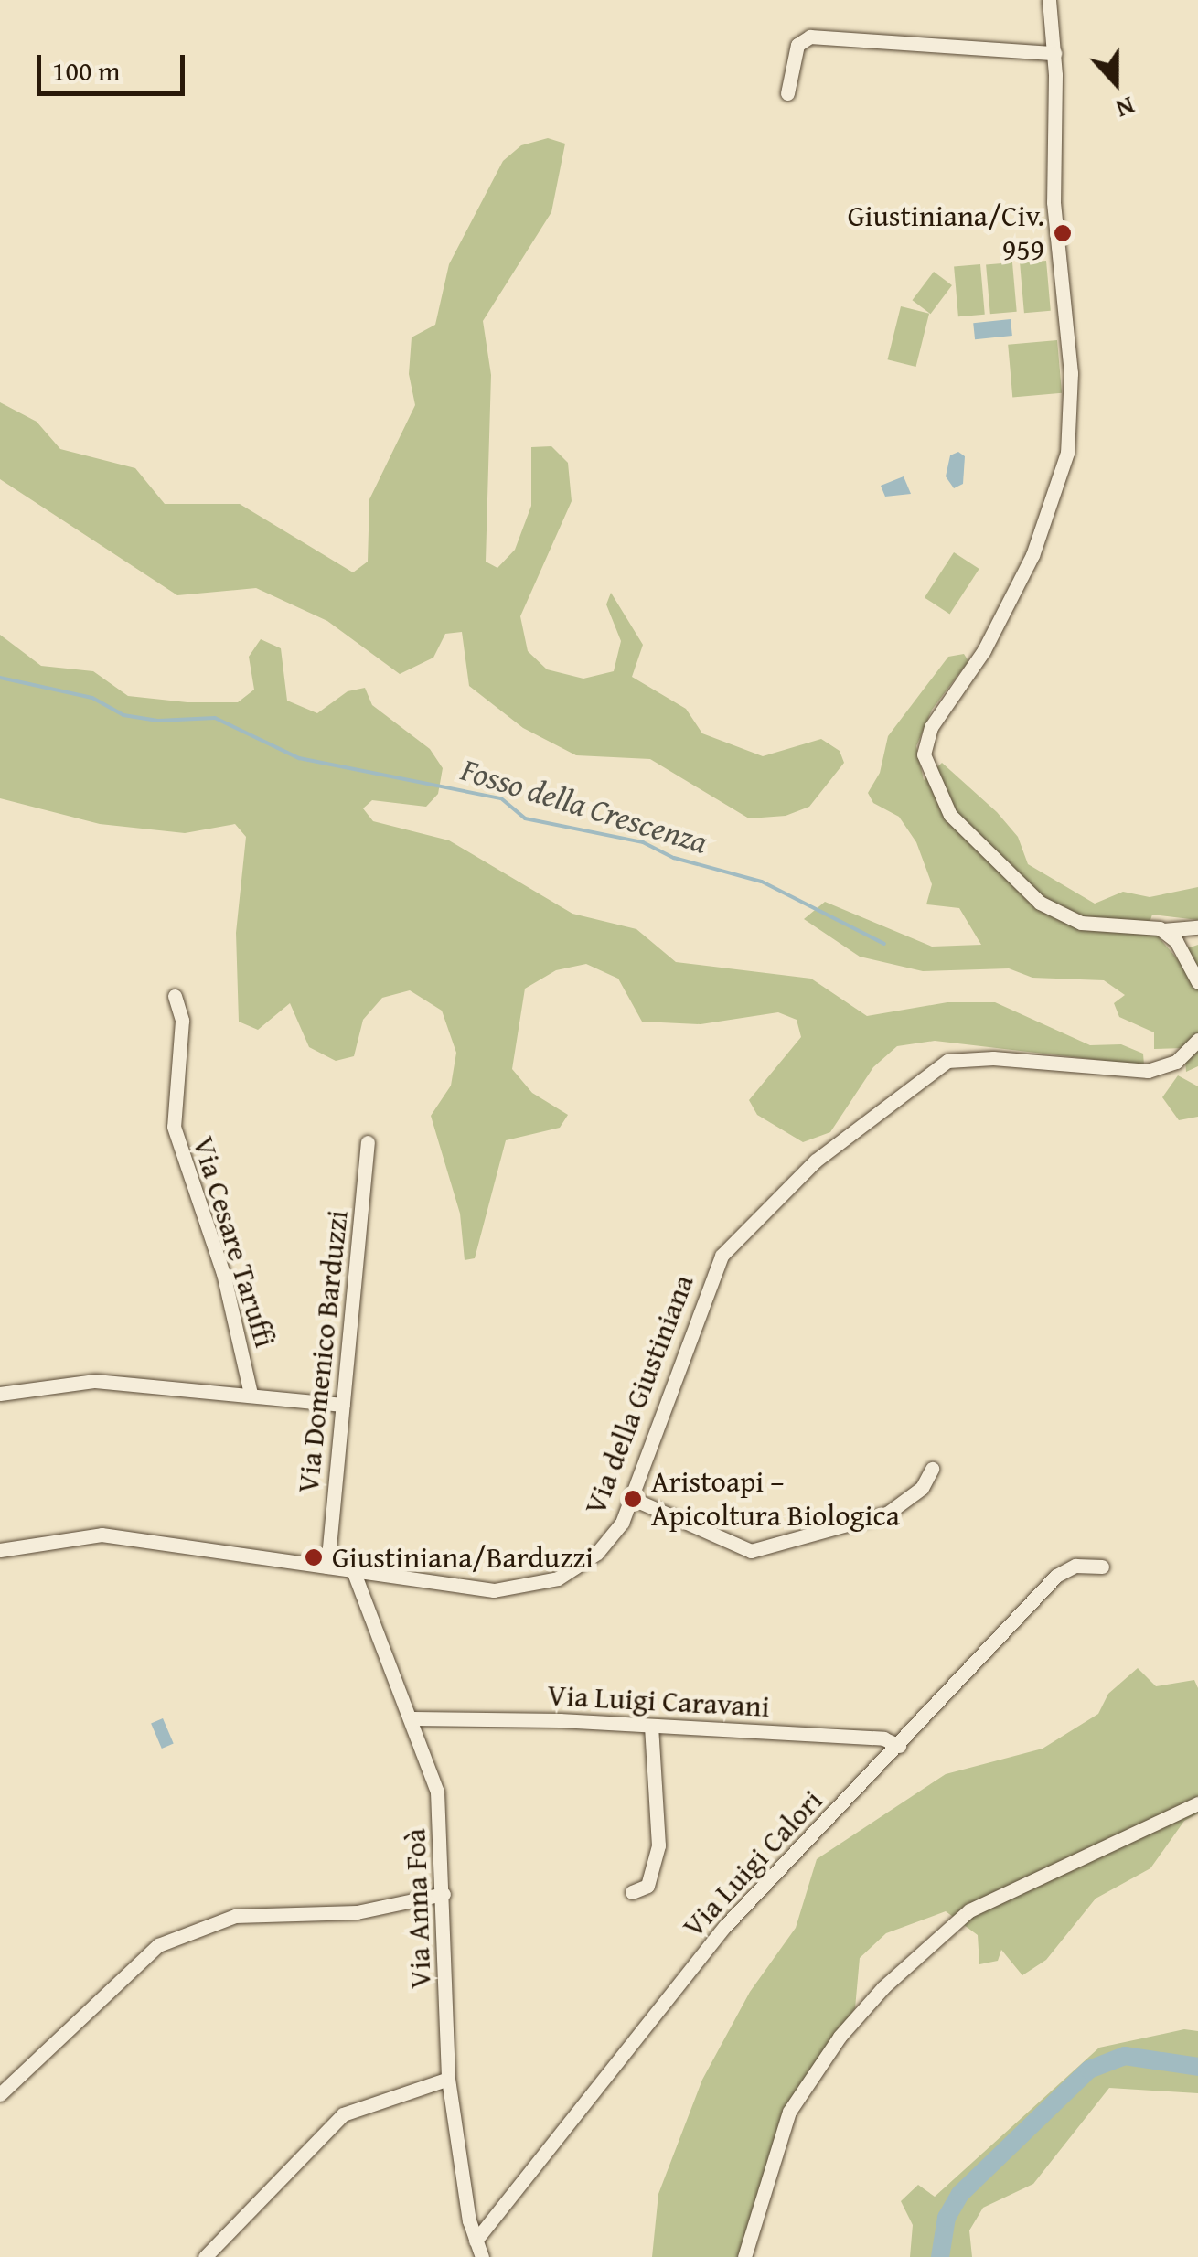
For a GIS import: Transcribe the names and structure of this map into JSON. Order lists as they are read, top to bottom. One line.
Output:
{"streets":{"street":["Via Cesare Taruffi","Via Domenico Barduzzi","Via della Giustiniana","Via Luigi Caravani","Via Luigi Calori","Via Anna Foà"]},"crossings":[["Via Domenico Barduzzi","Via della Giustiniana"],["Via della Giustiniana","Via Anna Foà"],["Via Luigi Caravani","Via Luigi Calori"],["Via Luigi Caravani","Via Anna Foà"],["Via Luigi Calori","Via Anna Foà"]],"water":["Fosso della Crescenza"],"places":["Giustiniana/Civ. 959","Aristoapi – Apicoltura Biologica","Giustiniana/Barduzzi"],"scale_bar":"100 m","north":"bottom"}
